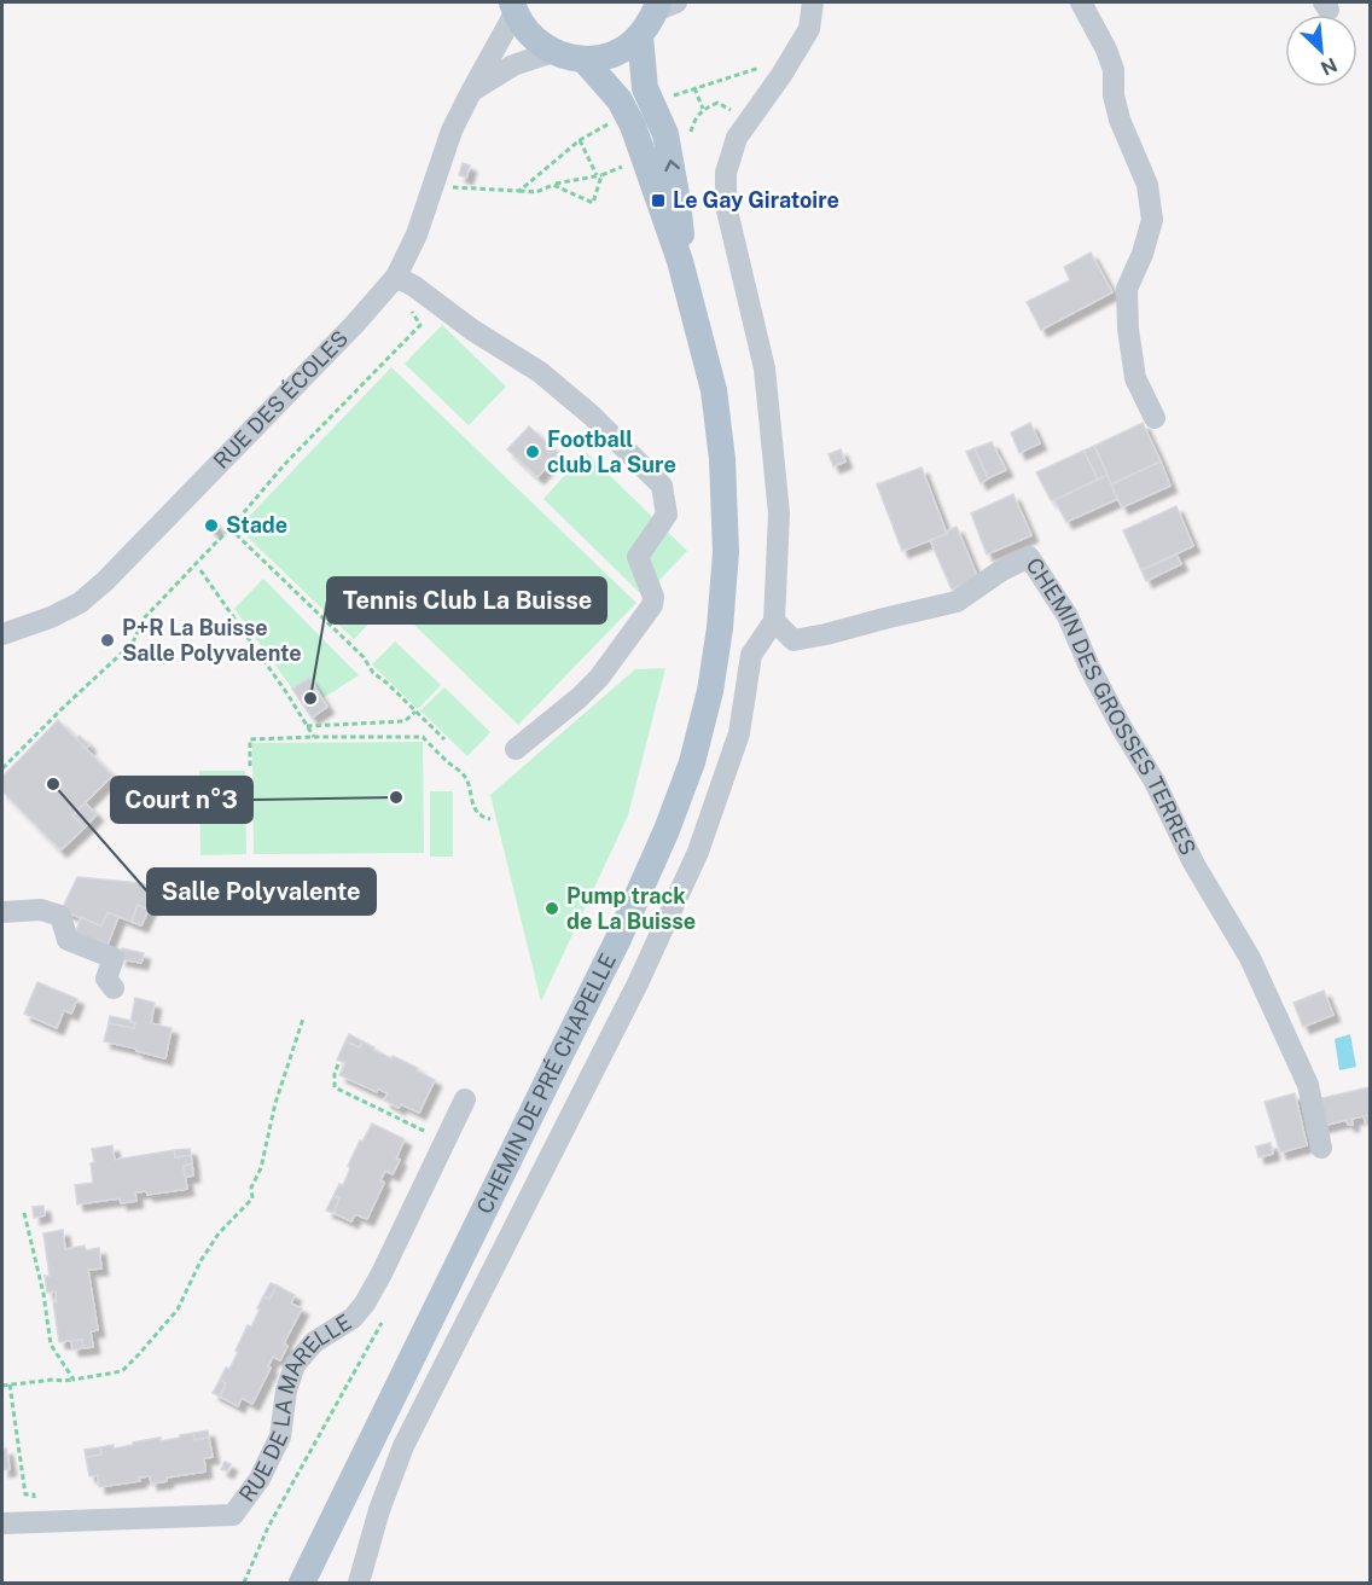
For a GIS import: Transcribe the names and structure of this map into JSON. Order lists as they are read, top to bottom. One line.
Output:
{"streets":{"main road":["CHEMIN DE PRÉ CHAPELLE"],"street":["RUE DES ÉCOLES","CHEMIN DES GROSSES TERRES","RUE DE LA MARELLE"]},"places":{"transit":["Le Gay Giratoire"],"other":["Football club La Sure","Stade","P+R La Buisse Salle Polyvalente","Tennis Club La Buisse","Salle Polyvalente","Court n°3","Pump track de La Buisse"]},"north":"bottom right"}
